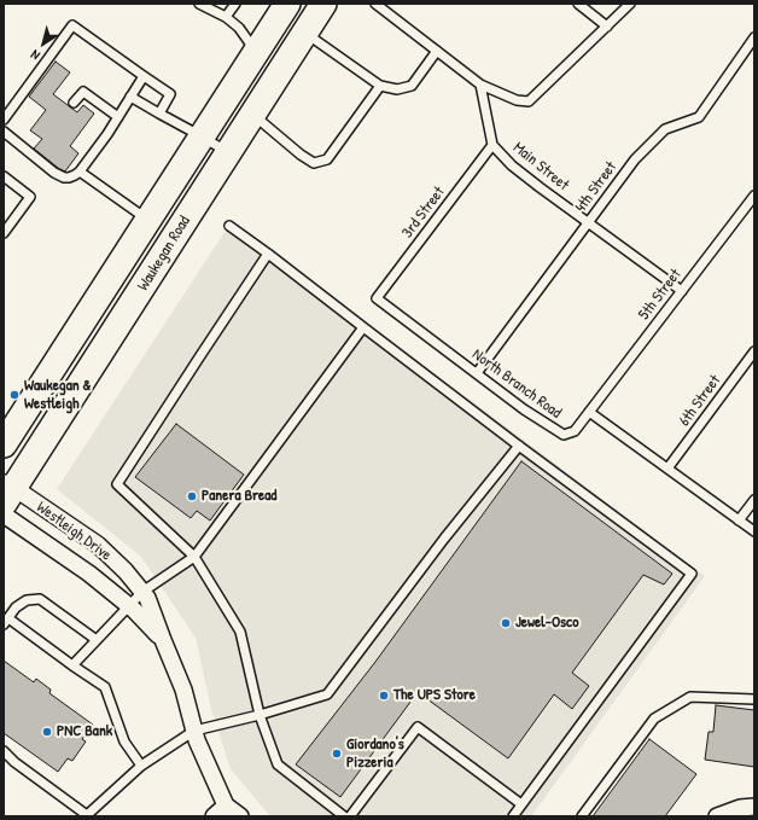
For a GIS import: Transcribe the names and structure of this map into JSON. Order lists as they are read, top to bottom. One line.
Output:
{"streets":{"main road":["Waukegan Road"],"street":["Westleigh Drive"],"lane":["Main Street","4th Street","3rd Street","5th Street","North Branch Road","6th Street"]},"crossings":[["Main Street","4th Street"],["Main Street","3rd Street"],["Main Street","5th Street"],["4th Street","North Branch Road"],["3rd Street","North Branch Road"],["Waukegan Road","Westleigh Drive"],["5th Street","North Branch Road"]],"places":["Waukegan & Westleigh","Panera Bread","Jewel-Osco","The UPS Store","PNC Bank","Giordano's Pizzeria"],"north":"bottom left"}
